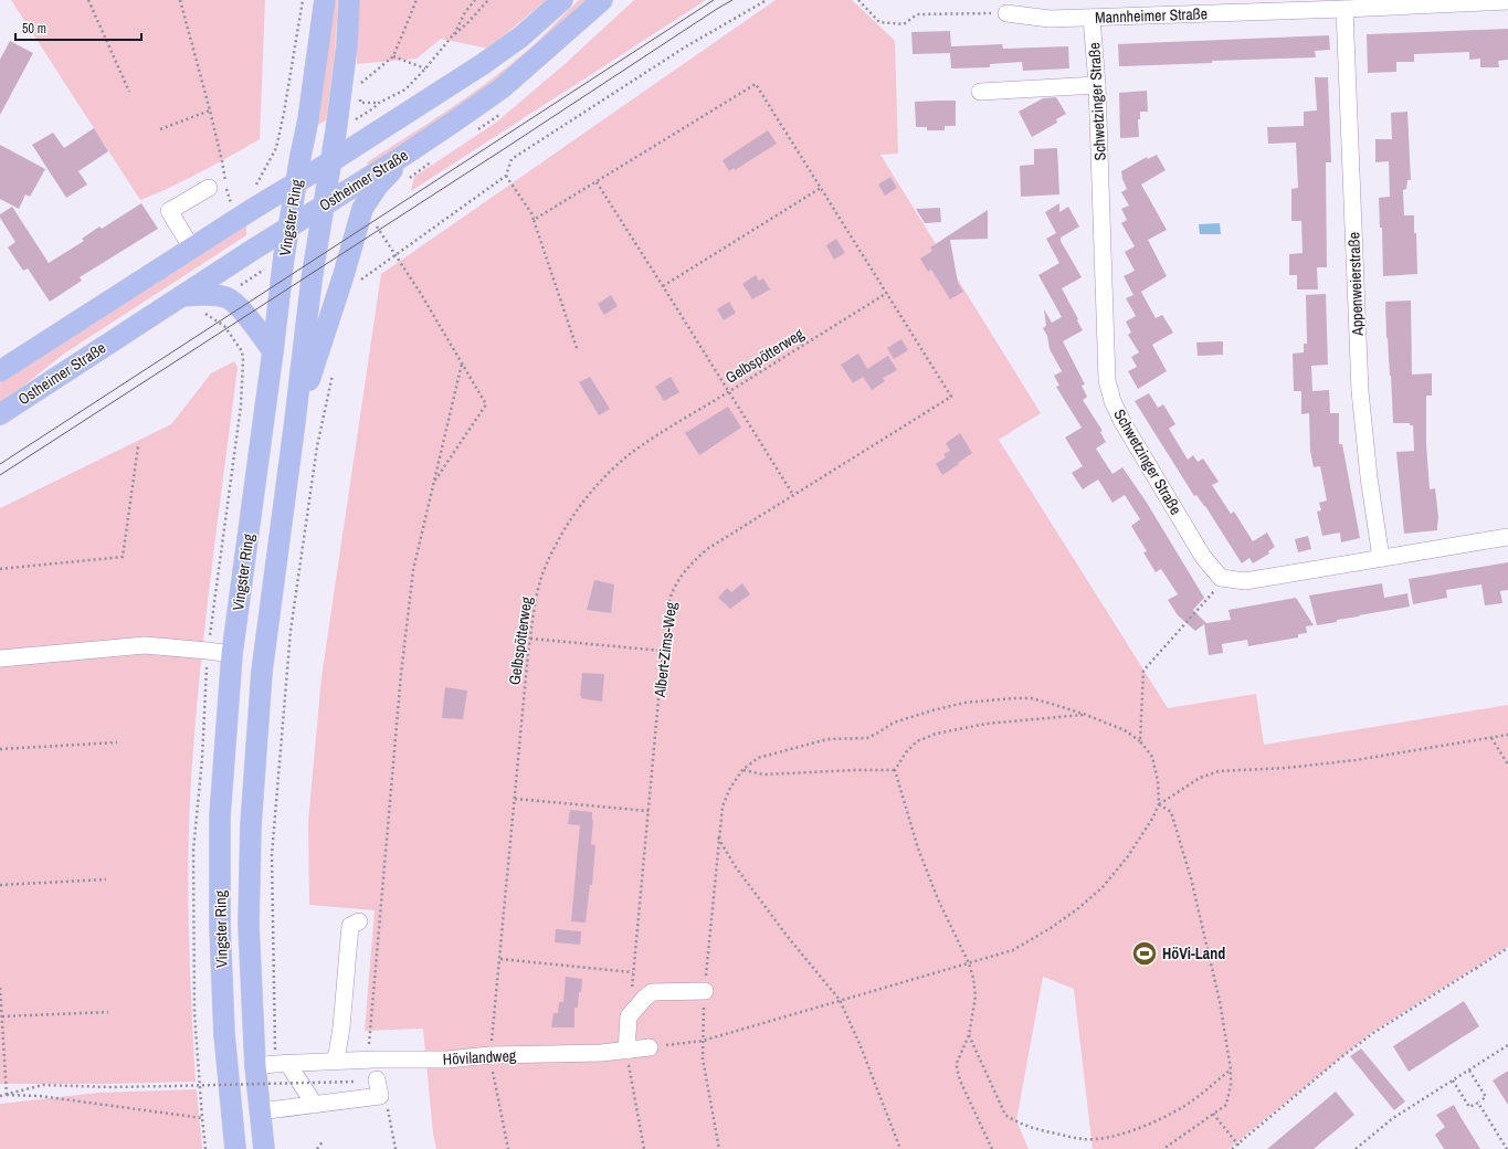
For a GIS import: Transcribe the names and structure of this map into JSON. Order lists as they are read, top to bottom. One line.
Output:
{"streets":{"main road":["Ostheimer Straße","Vingster Ring"],"street":["Mannheimer Straße","Schwetzinger Straße","Appenweierstraße","Hövilandweg"],"path":["Gelbspötterweg","Albert-Zims-Weg"]},"crossings":[["Mannheimer Straße","Schwetzinger Straße"],["Mannheimer Straße","Appenweierstraße"],["Ostheimer Straße","Vingster Ring"],["Vingster Ring","Hövilandweg"],["Gelbspötterweg","Albert-Zims-Weg"],["Gelbspötterweg","Hövilandweg"]],"places":{"sports":["HöVi-Land"]},"scale_bar":"50 m"}
